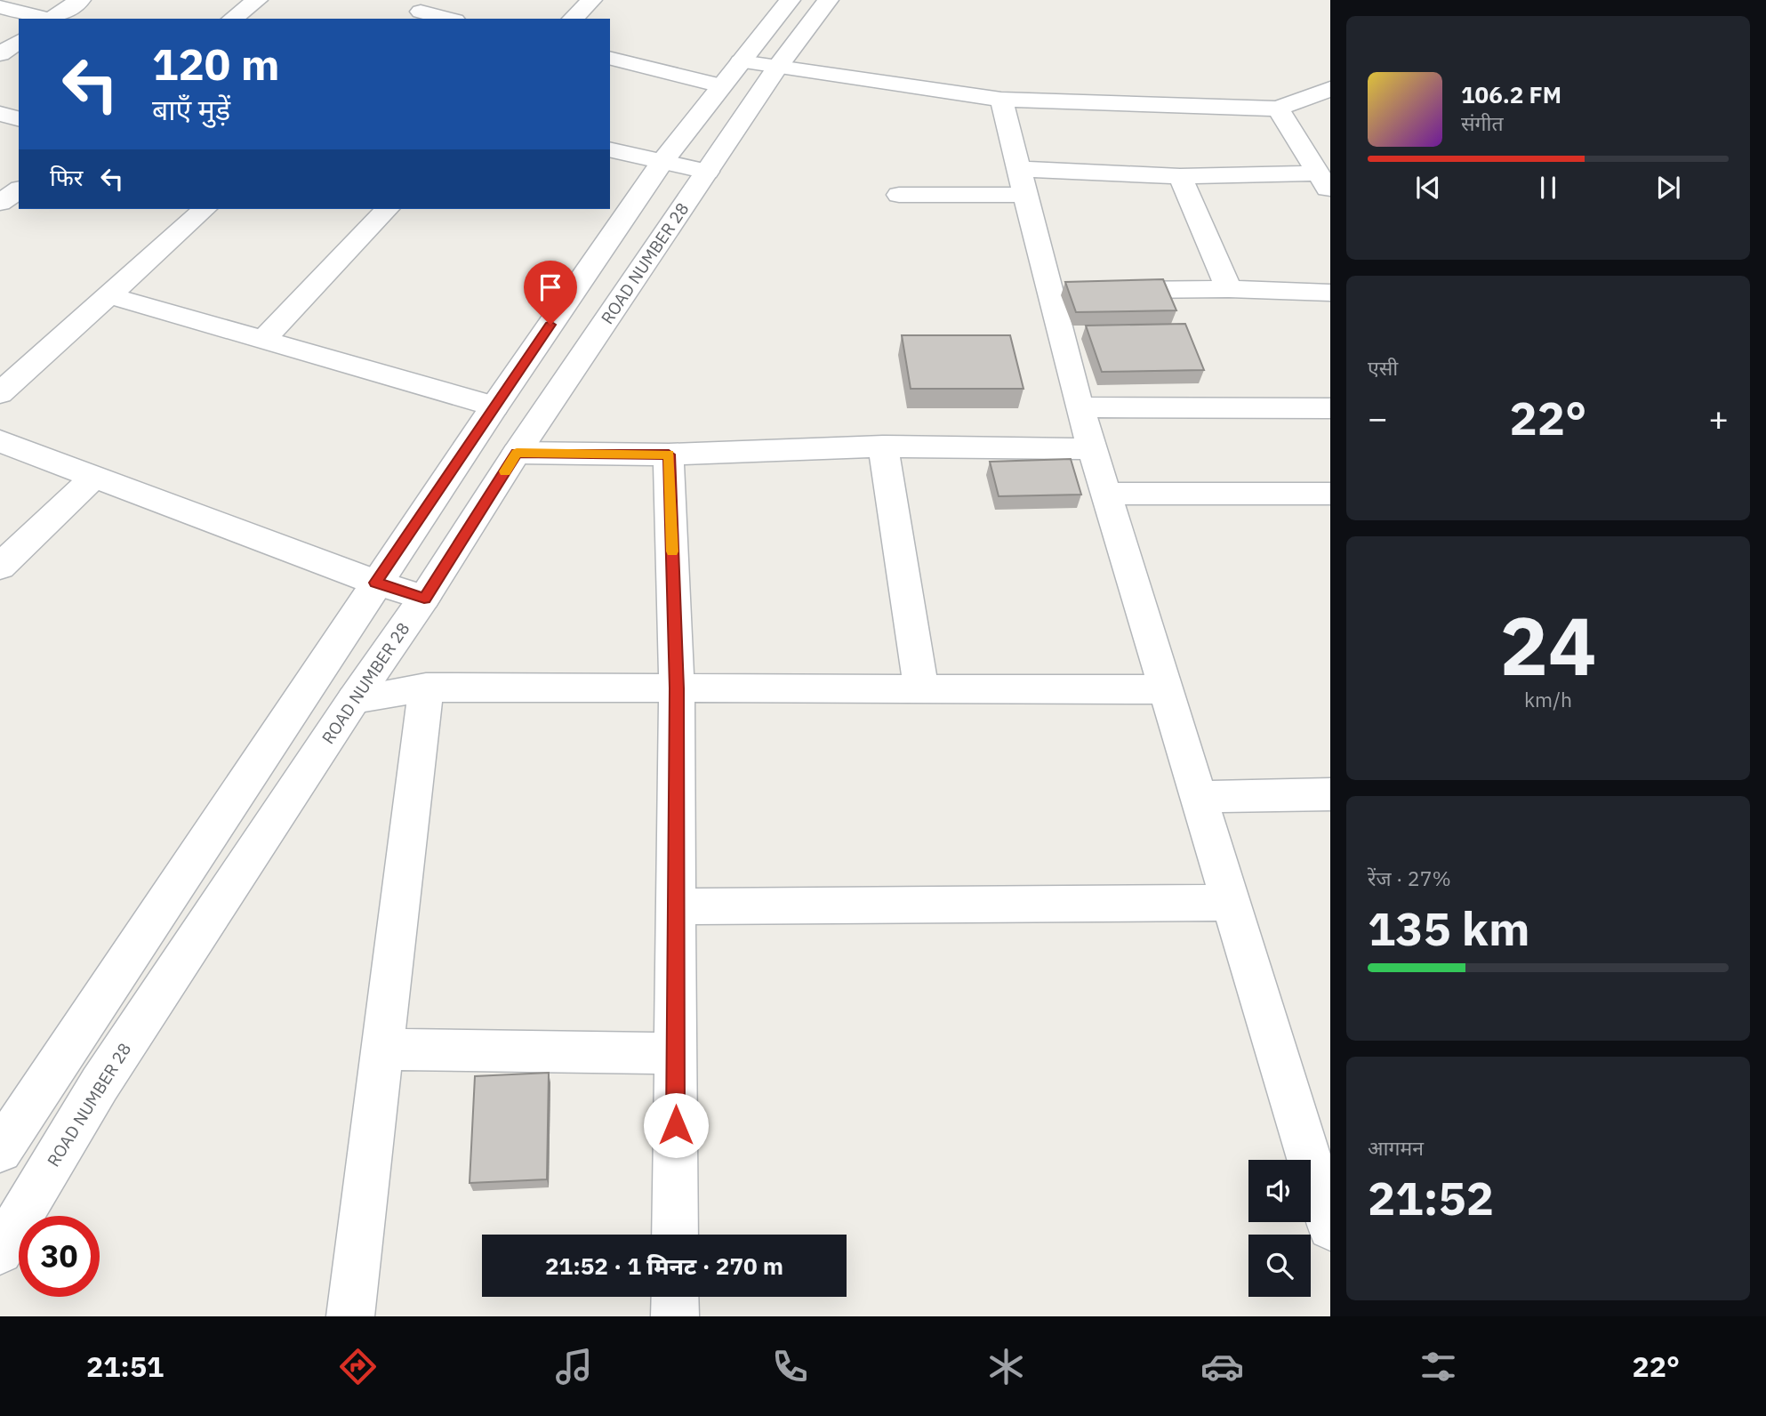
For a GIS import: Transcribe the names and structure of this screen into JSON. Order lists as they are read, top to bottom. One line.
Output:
{"streets":{"street":["ROAD NUMBER 28"]},"page":{"turn":["120 m","बाएँ मुड़ें"],"song":["106.2 FM","संगीत"],"then":"फिर","tile":["एसी",["24","km/h"],["रेंज · 27%","135 km"],["आगमन","21:52"]],"heat":["−","22°","+"],"limit":"30","trip":"21:52 · 1 मिनट · 270 m","tabs":["21:51","22°"]}}
